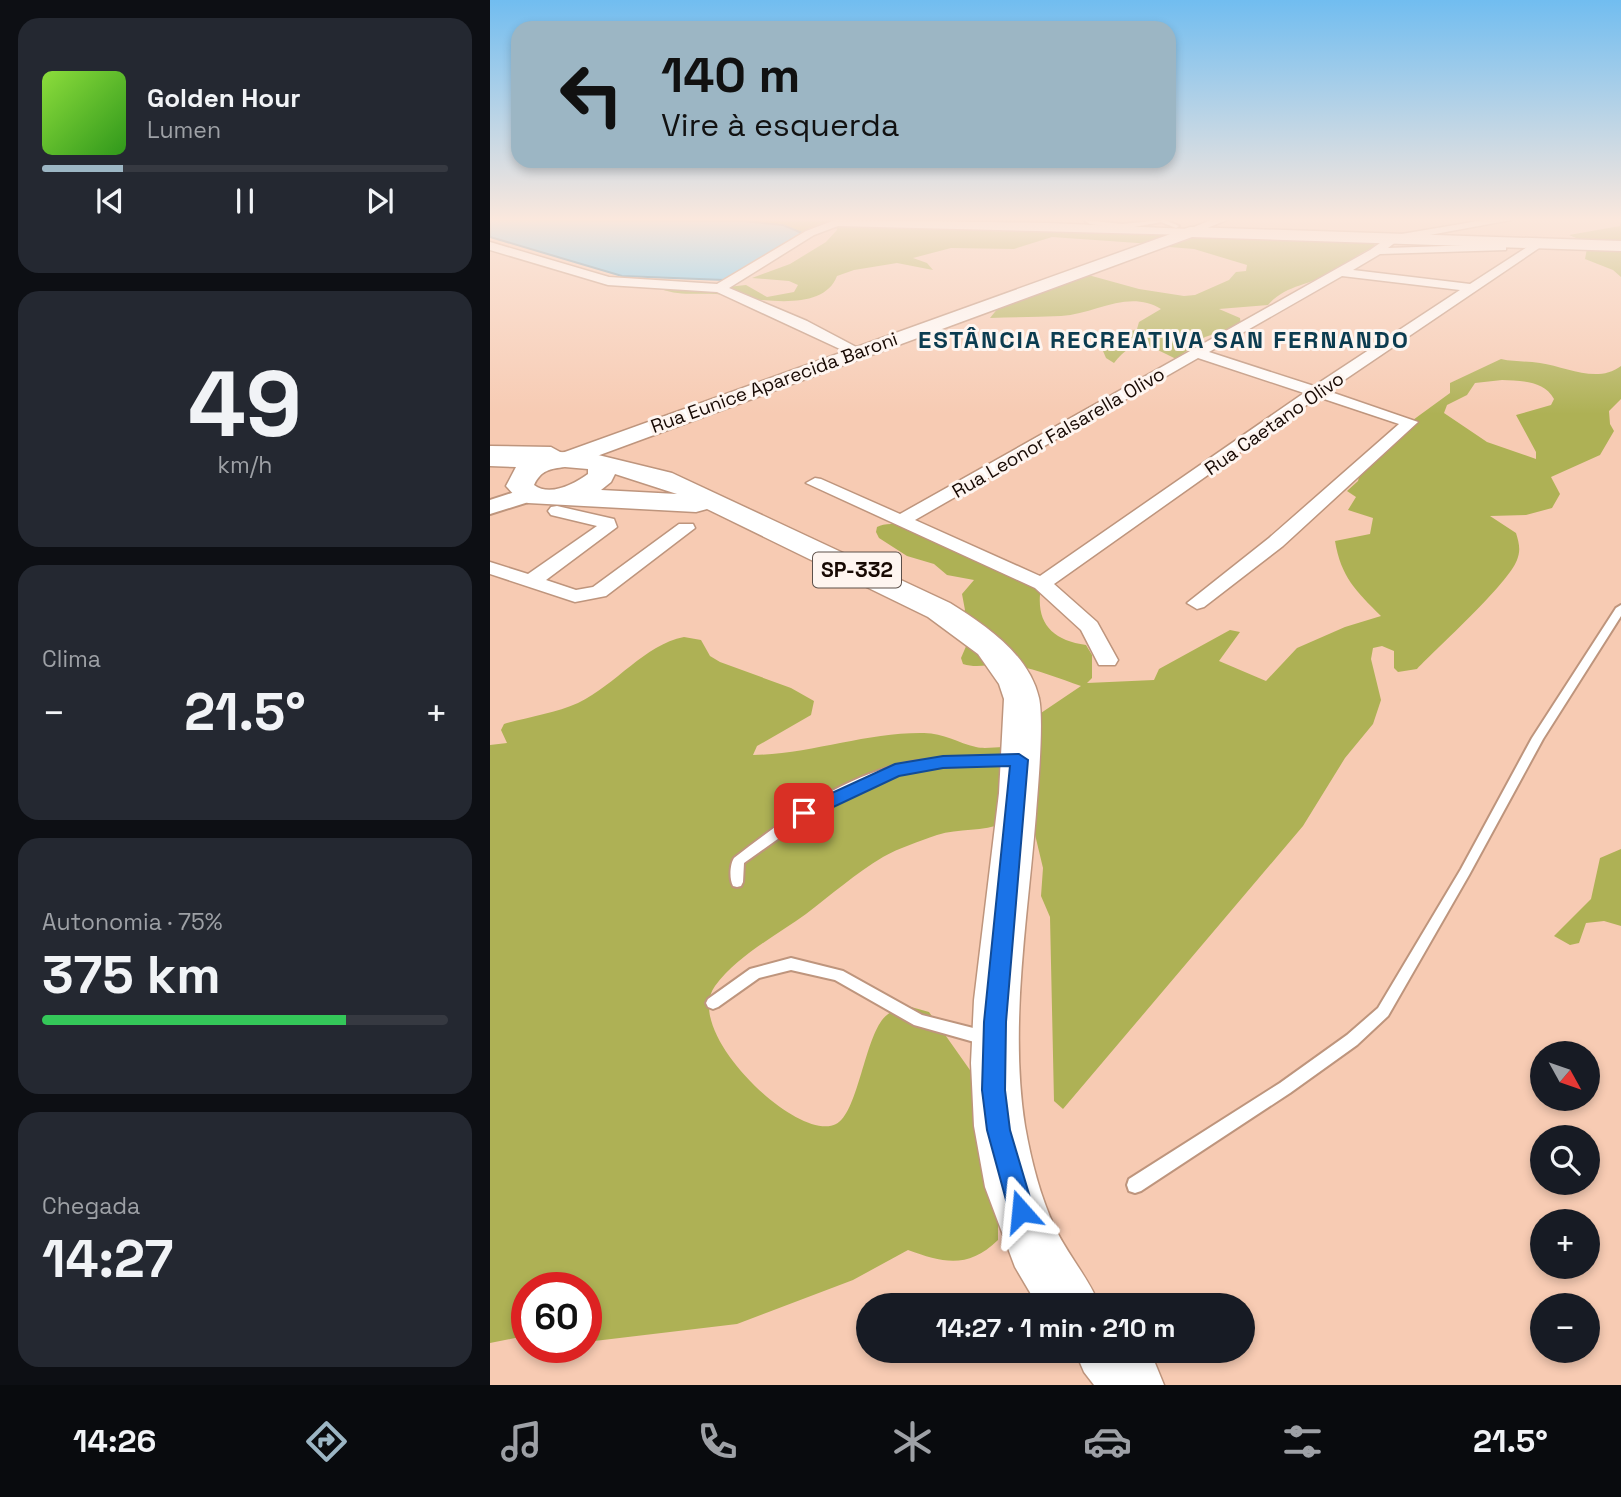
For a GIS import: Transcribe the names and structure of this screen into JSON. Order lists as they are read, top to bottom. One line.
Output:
{"streets":{"main road":["Rua Eunice Aparecida Baroni","SP-332"],"street":["Rua Caetano Olivo","Rua Leonor Falsarella Olivo"]},"crossings":[["Rua Eunice Aparecida Baroni","SP-332"]],"districts":["ESTÂNCIA RECREATIVA SAN FERNANDO"],"north":"bottom right","page":{"turn":["140 m","Vire à esquerda"],"song":["Golden Hour","Lumen"],"tile":[["49","km/h"],"Clima",["Autonomia · 75%","375 km"],["Chegada","14:27"]],"heat":["−","21.5°","+"],"map_buttons":["+","−"],"limit":"60","trip":"14:27 · 1 min · 210 m","tabs":["14:26","21.5°"]}}
